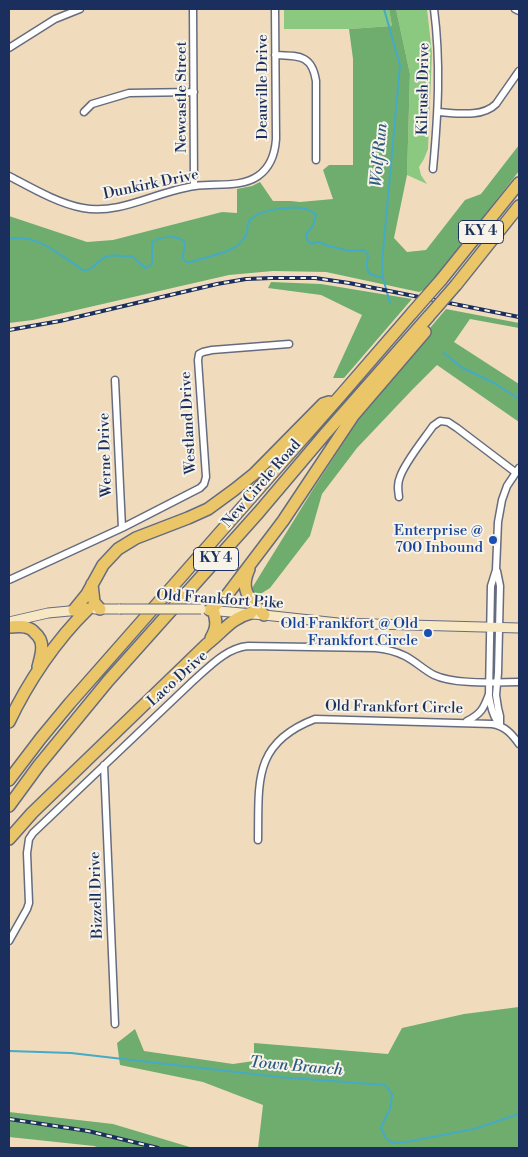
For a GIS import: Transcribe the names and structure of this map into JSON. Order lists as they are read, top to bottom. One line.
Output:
{"streets":{"highway":["KY 4","New Circle Road"],"main road":["Old Frankfort Pike"],"street":["Deauville Drive","Kilrush Drive","Newcastle Street","Dunkirk Drive","Westland Drive","Werne Drive","Laco Drive","Old Frankfort Circle","Bizzell Drive"]},"crossings":[["Deauville Drive","Dunkirk Drive"],["Newcastle Street","Dunkirk Drive"],["Westland Drive","Werne Drive"],["Laco Drive","Bizzell Drive"]],"water":["Wolf Run","Town Branch"],"places":["Enterprise @ 700 Inbound","Old Frankfort @ Old Frankfort Circle"]}
